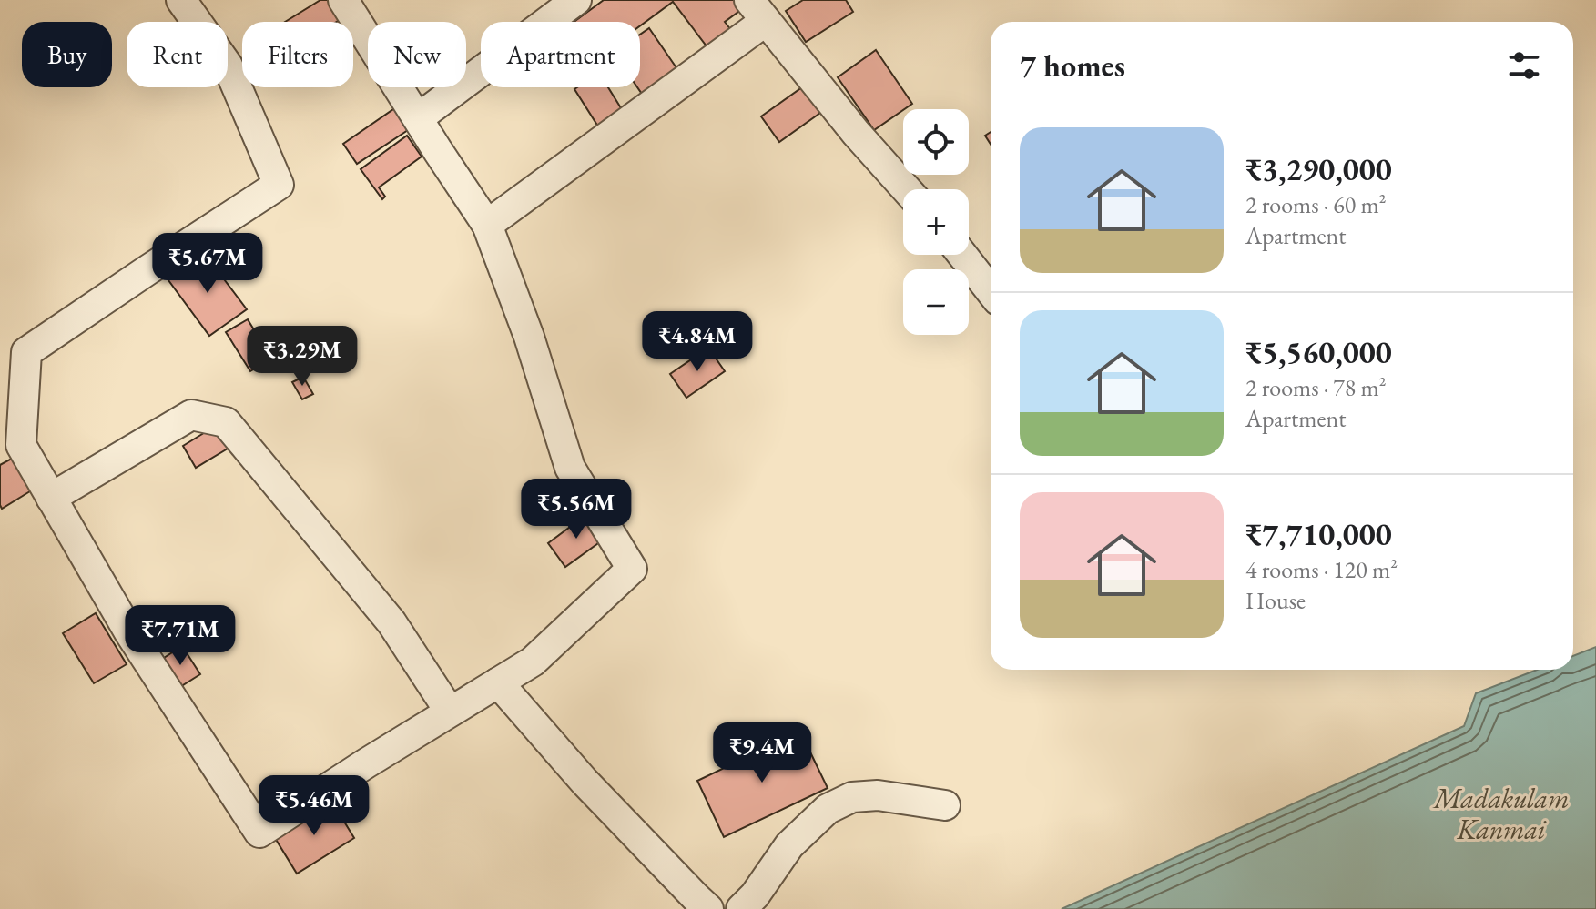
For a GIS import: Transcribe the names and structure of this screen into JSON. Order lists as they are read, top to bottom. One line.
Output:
{"water":["Madakulam Kanmai"],"page":{"chip":["Buy","Rent","Filters","New","Apartment"],"heading":"7 homes","map_buttons":["+","−"],"list":[{"name":"₹3,290,000","note":"2 rooms · 60 m² · Apartment"},{"name":"₹5,560,000","note":"2 rooms · 78 m² · Apartment"},{"name":"₹7,710,000","note":"4 rooms · 120 m² · House"}],"price":["₹5.67M","₹4.84M","₹3.29M","₹5.56M","₹7.71M","₹9.4M","₹5.46M"]}}
